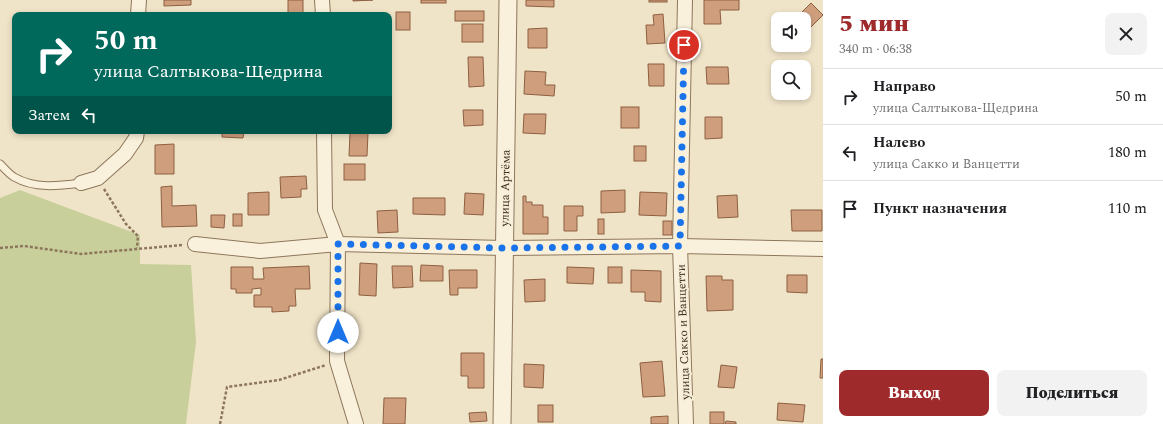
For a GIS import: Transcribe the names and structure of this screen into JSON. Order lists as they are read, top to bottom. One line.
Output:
{"streets":{"street":["улица Артёма","улица Сакко и Ванцетти"]},"page":{"heading":["5 мин","340 m · 06:38"],"turn":["50 m","улица Салтыкова-Щедрина"],"list":[{"name":"Направо","note":"улица Салтыкова-Щедрина","value":"50 m"},{"name":"Налево","note":"улица Сакко и Ванцетти","value":"180 m"},{"name":"Пункт назначения","value":"110 m"}],"then":"Затем","buttons":["Выход","Поделиться"]}}
